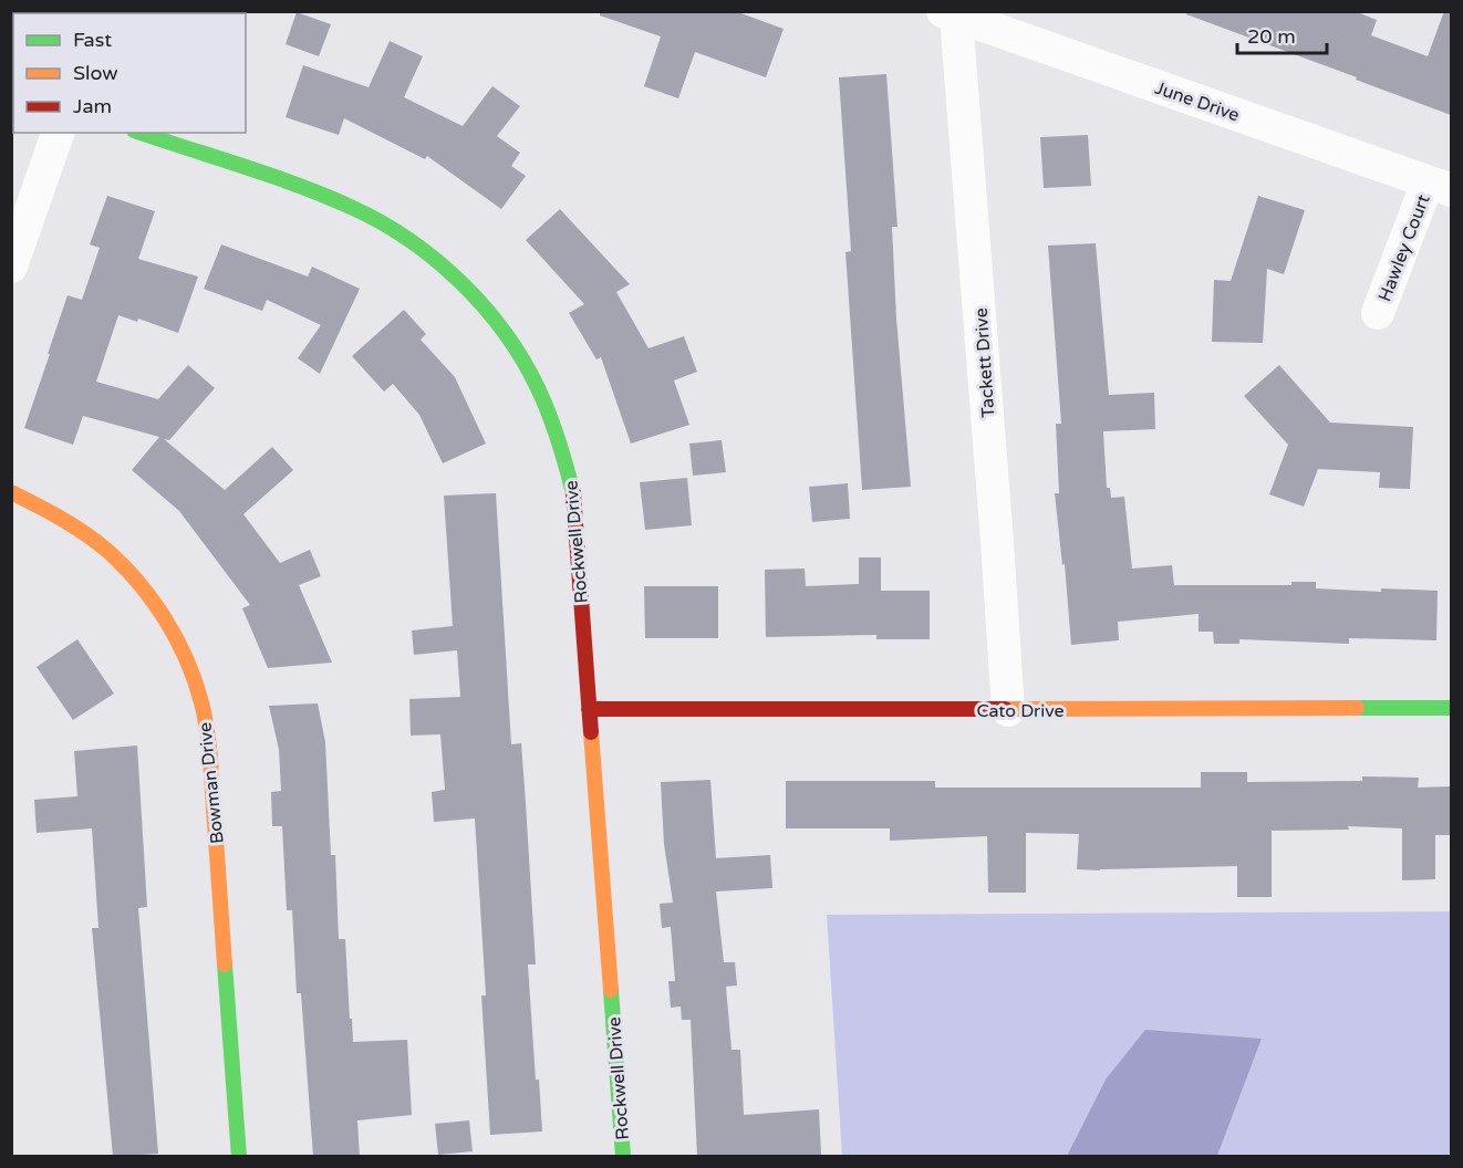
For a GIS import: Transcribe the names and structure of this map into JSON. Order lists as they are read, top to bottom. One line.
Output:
{"streets":{"street":["June Drive","Hawley Court","Tackett Drive","Rockwell Drive","Cato Drive","Bowman Drive"]},"crossings":[["June Drive","Hawley Court"],["June Drive","Tackett Drive"],["Tackett Drive","Cato Drive"],["Rockwell Drive","Cato Drive"]],"legend":["Fast","Slow","Jam"],"scale_bar":"20 m"}
